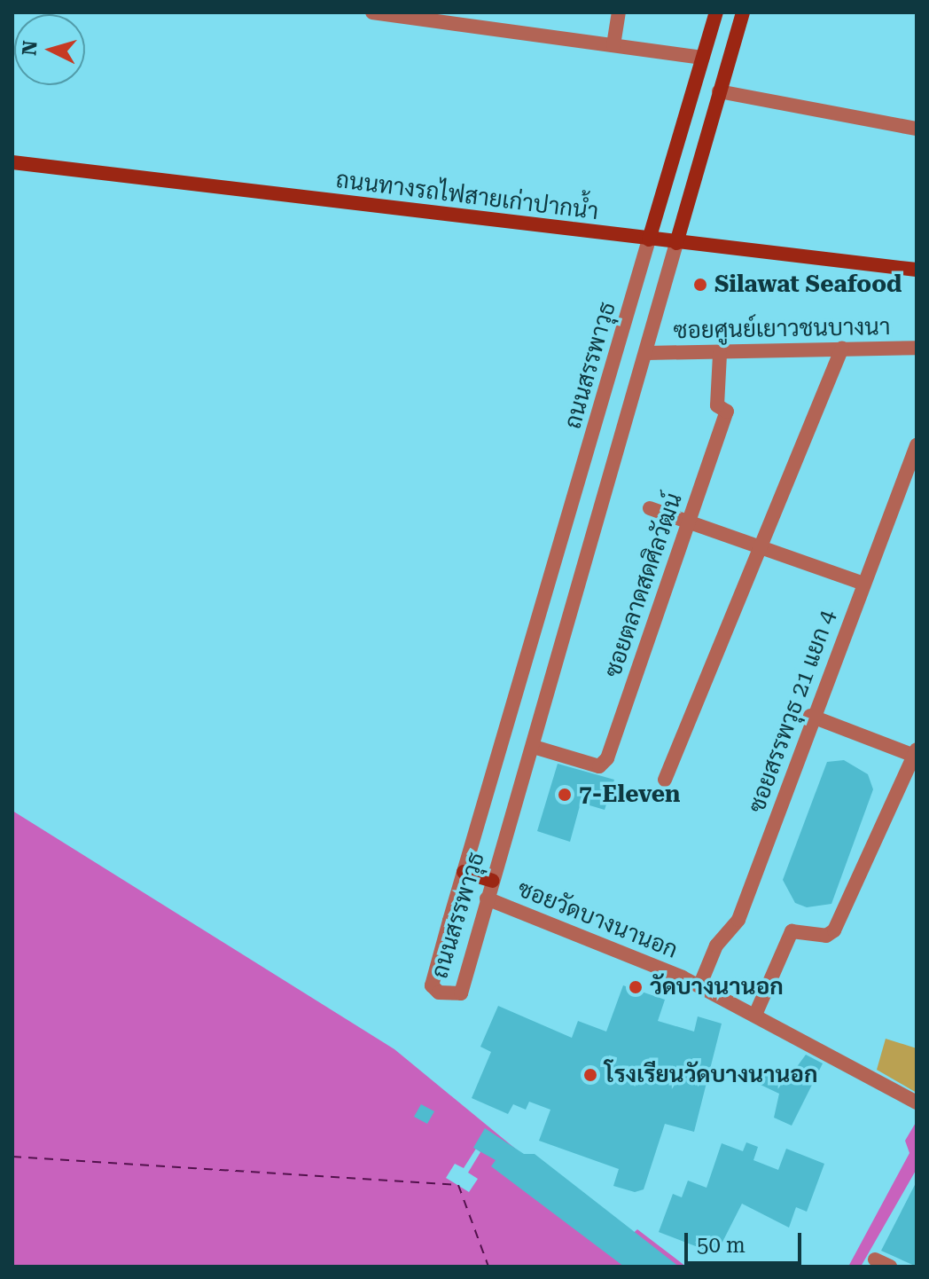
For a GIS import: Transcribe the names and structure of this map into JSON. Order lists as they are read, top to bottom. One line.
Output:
{"streets":{"main road":["ถนนทางรถไฟสายเก่าปากน้ำ","ถนนสรรพาวุธ"],"street":["ซอยศูนย์เยาวชนบางนา","ซอยตลาดสดศิลวัฒน์","ซอยสรรพวุธ 21 แยก 4","ซอยวัดบางนานอก"]},"crossings":[["ถนนทางรถไฟสายเก่าปากน้ำ","ถนนสรรพาวุธ"],["ซอยศูนย์เยาวชนบางนา","ถนนสรรพาวุธ"],["ซอยศูนย์เยาวชนบางนา","ซอยตลาดสดศิลวัฒน์"],["ถนนสรรพาวุธ","ซอยตลาดสดศิลวัฒน์"],["ถนนสรรพาวุธ","ซอยวัดบางนานอก"],["ซอยสรรพวุธ 21 แยก 4","ซอยวัดบางนานอก"]],"places":["Silawat Seafood","7-Eleven","วัดบางนานอก","โรงเรียนวัดบางนานอก"],"scale_bar":"50 m","north":"left"}
